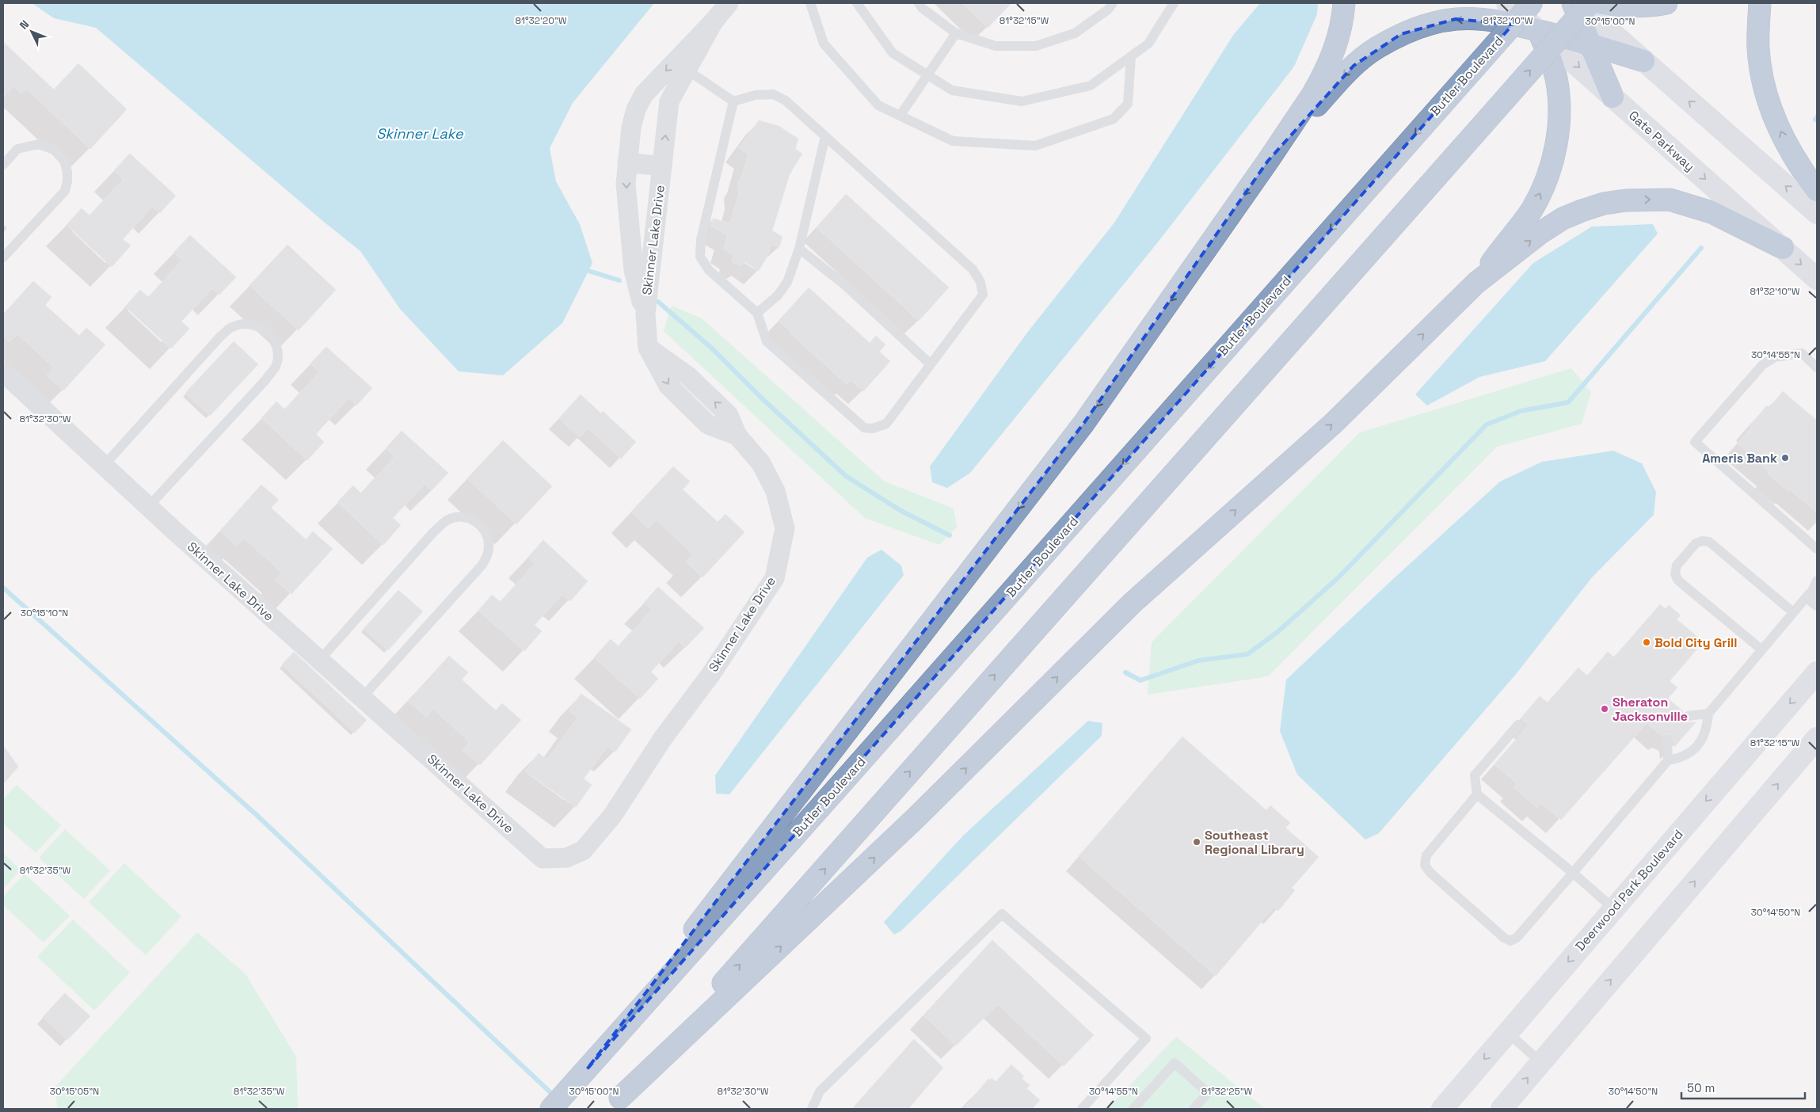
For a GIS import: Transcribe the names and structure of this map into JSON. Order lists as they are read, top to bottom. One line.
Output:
{"streets":{"highway":["Butler Boulevard"],"main road":["Gate Parkway","Deerwood Park Boulevard"],"street":["Skinner Lake Drive"]},"water":["Skinner Lake"],"places":["Ameris Bank","Bold City Grill","Sheraton Jacksonville","Southeast Regional Library"],"scale_bar":"50 m","north":"top left","coordinates":["81°32'20\"W","81°32'15\"W","81°32'10\"W","30°15'00\"N","30°14'55\"N","81°32'30\"W","30°15'10\"N","81°32'35\"W","30°14'50\"N","30°15'05\"N","81°32'25\"W"]}
